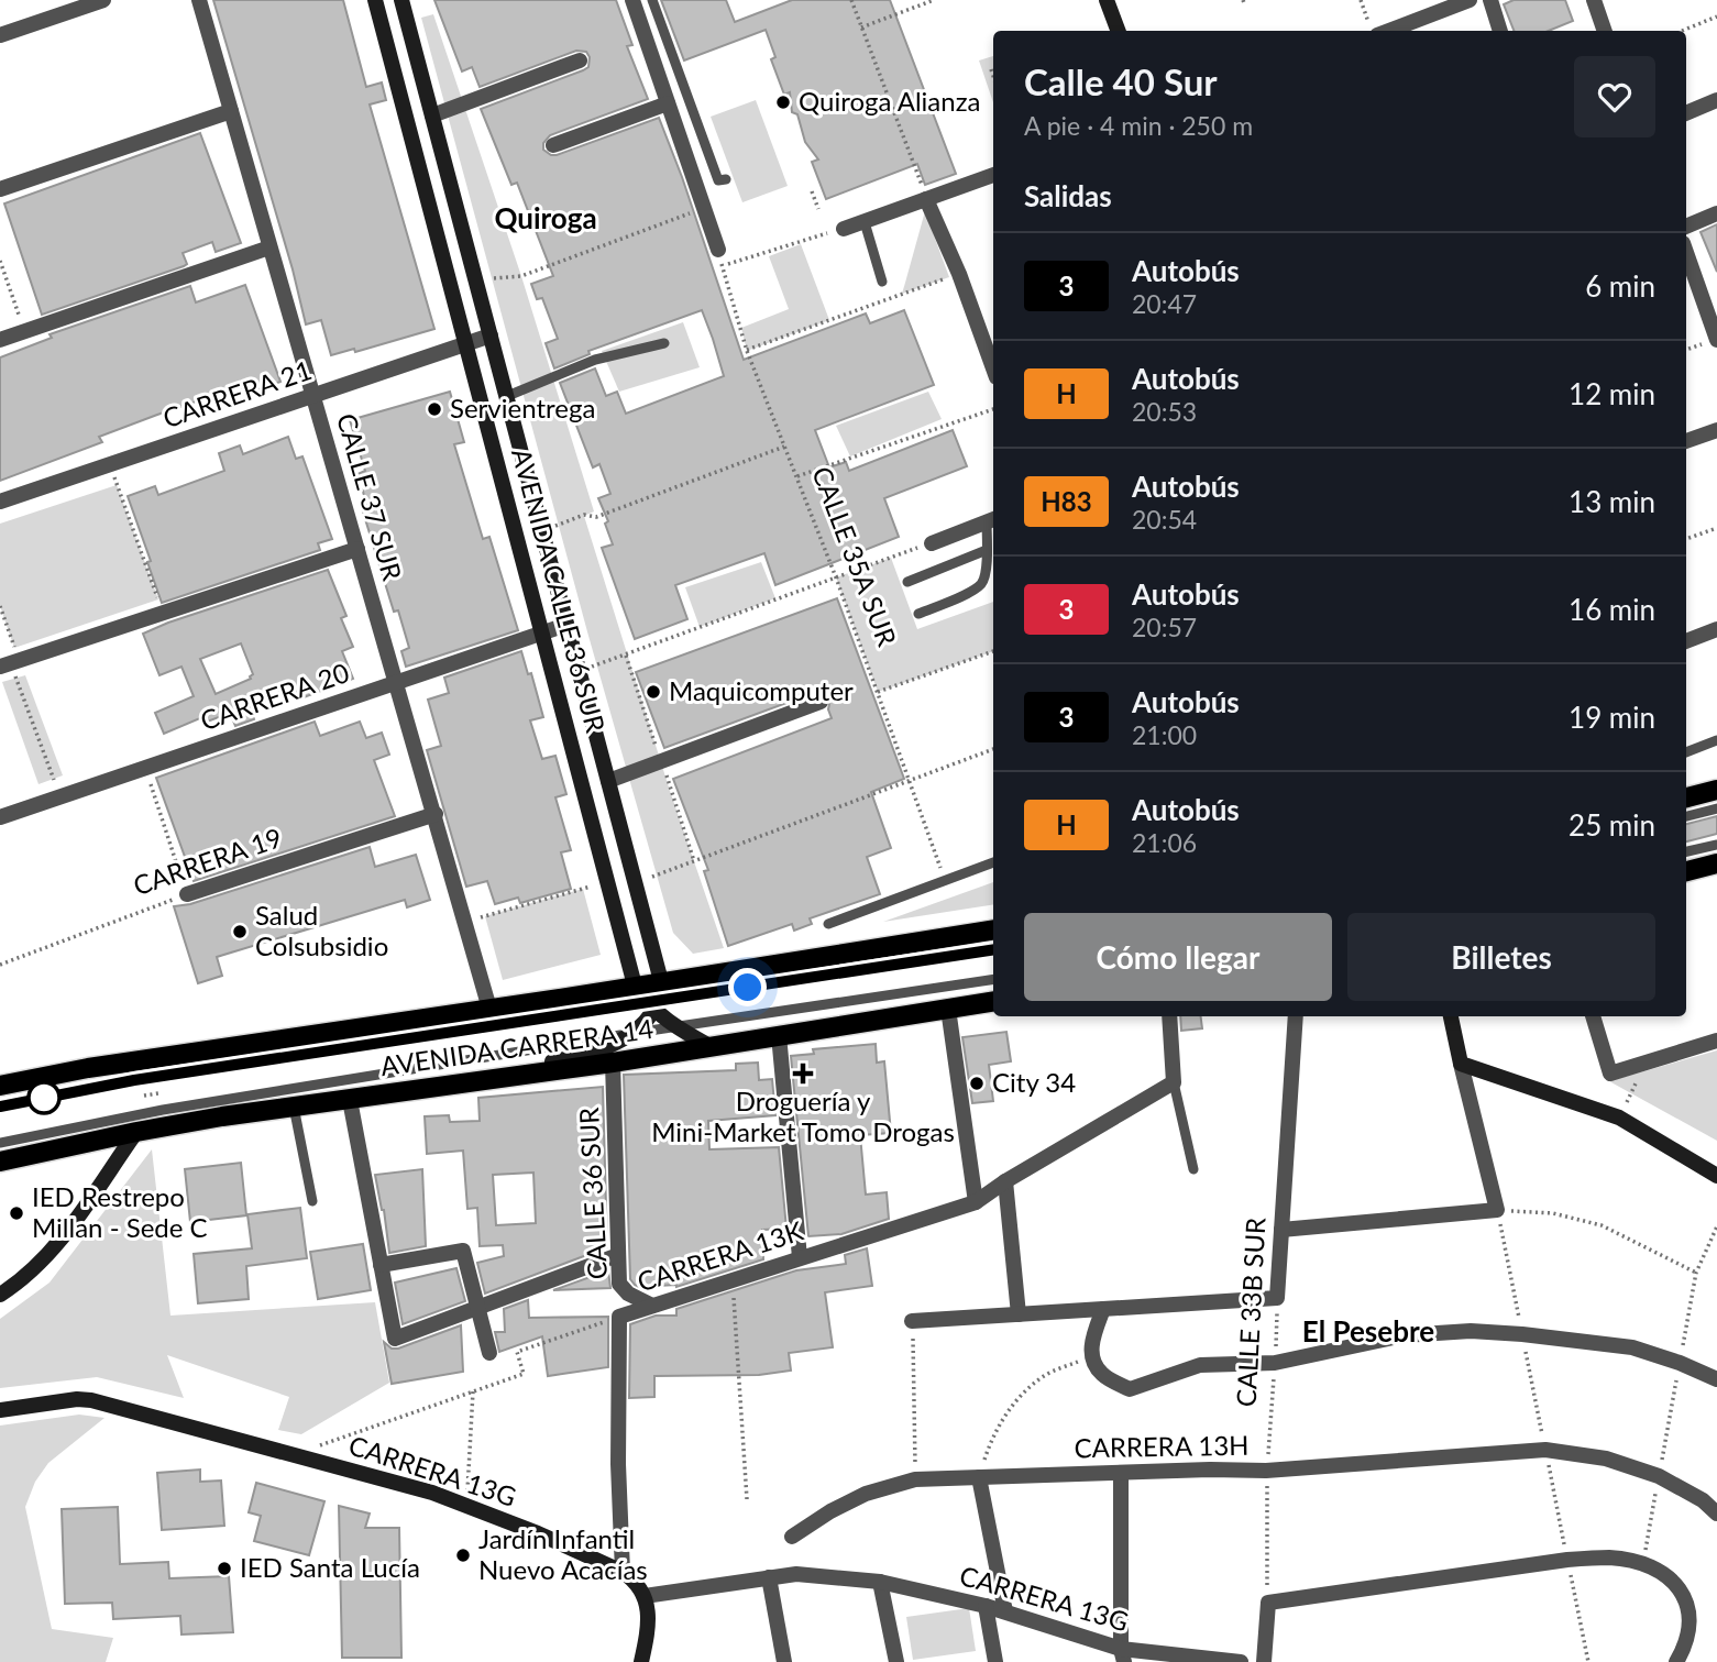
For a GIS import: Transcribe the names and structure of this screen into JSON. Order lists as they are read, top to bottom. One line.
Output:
{"streets":{"main road":["AVENIDA CALLE 36 SUR","AVENIDA CARRERA 14","CARRERA 13G"],"street":["CARRERA 21","CALLE 37 SUR","CARRERA 20","CARRERA 19","CALLE 36 SUR","CARRERA 13K","CALLE 33B SUR","CARRERA 13H"],"path":["CALLE 35A SUR"]},"crossings":[["CARRERA 21","CALLE 37 SUR"],["CARRERA 21","AVENIDA CALLE 36 SUR"],["CALLE 37 SUR","CARRERA 20"],["CALLE 37 SUR","CARRERA 19"],["CALLE 37 SUR","AVENIDA CARRERA 14"],["AVENIDA CALLE 36 SUR","CARRERA 20"],["AVENIDA CALLE 36 SUR","AVENIDA CARRERA 14"],["AVENIDA CARRERA 14","CALLE 36 SUR"],["CALLE 36 SUR","CARRERA 13K"],["CALLE 36 SUR","CARRERA 13G"],["CARRERA 13K","CARRERA 13G"],["CALLE 33B SUR","CARRERA 13H"]],"districts":["Quiroga","El Pesebre"],"places":{"other":["Quiroga Alianza","Servientrega","Maquicomputer","Salud Colsubsidio","City 34","IED Restrepo Millan - Sede C","Jardín Infantil Nuevo Acacías","IED Santa Lucía"],"health":["Droguería y Mini-Market Tomo Drogas"]},"lines":["bus line 3"],"page":{"heading":[["Calle 40 Sur","A pie · 4 min · 250 m"],"Salidas"],"list":[{"mark":"3","name":"Autobús","note":"20:47","value":"6 min"},{"mark":"H","name":"Autobús","note":"20:53","value":"12 min"},{"mark":"H83","name":"Autobús","note":"20:54","value":"13 min"},{"mark":"3","name":"Autobús","note":"20:57","value":"16 min"},{"mark":"3","name":"Autobús","note":"21:00","value":"19 min"},{"mark":"H","name":"Autobús","note":"21:06","value":"25 min"}],"buttons":["Cómo llegar","Billetes"]}}
